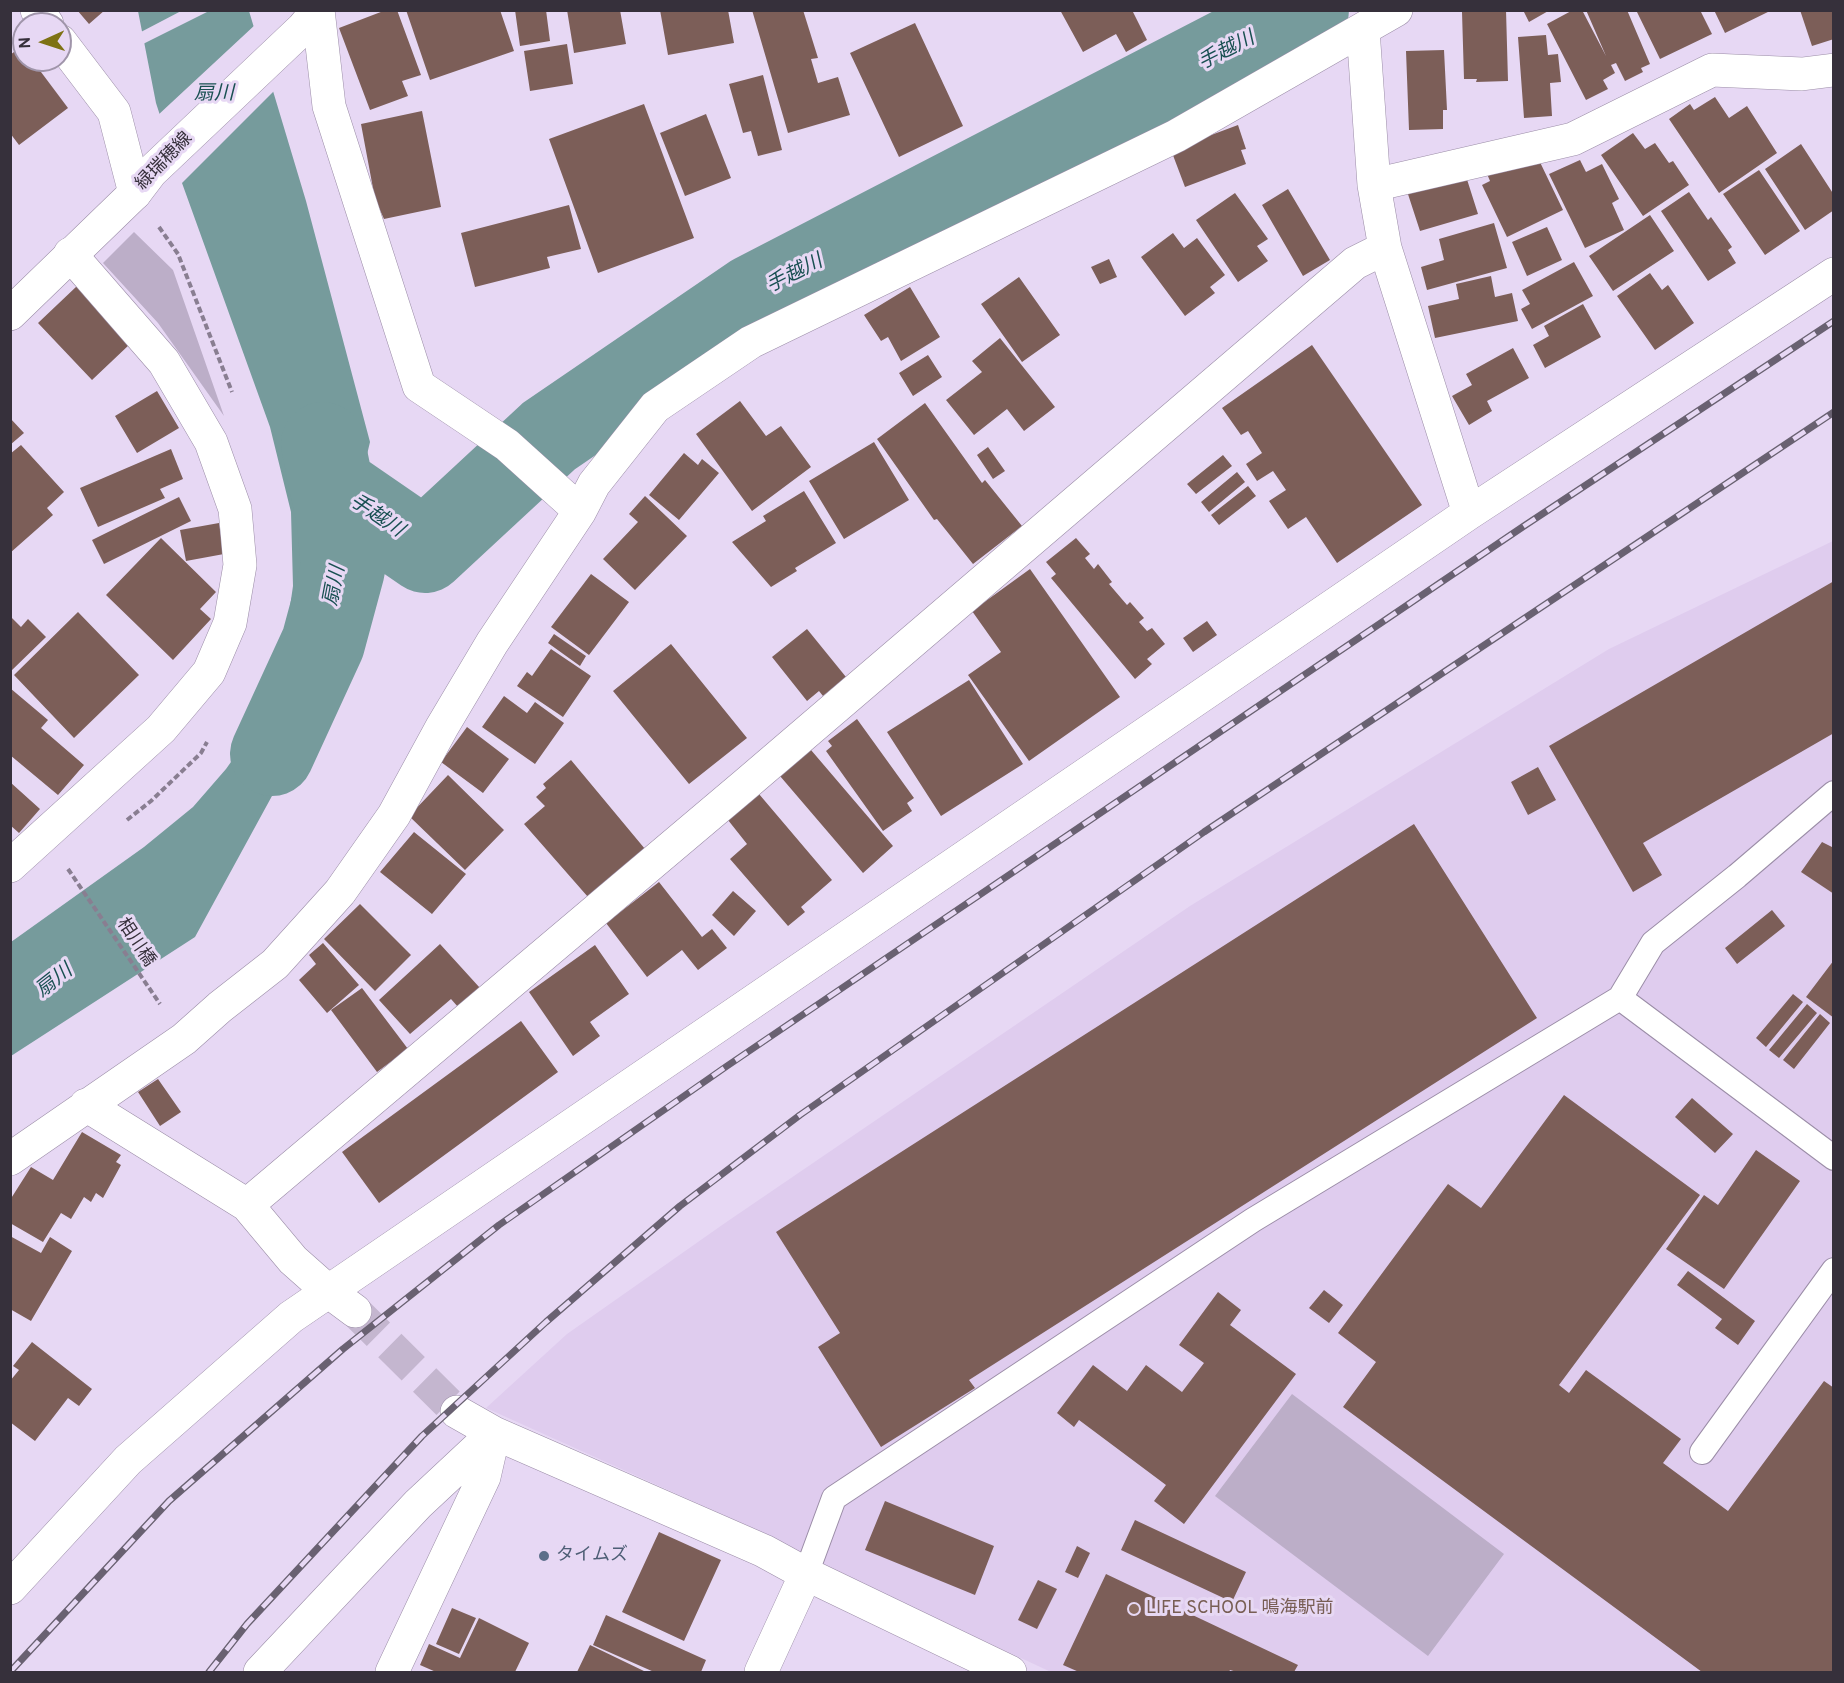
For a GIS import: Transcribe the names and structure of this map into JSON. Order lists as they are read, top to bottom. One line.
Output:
{"streets":{"street":["緑瑞穂線"],"path":["相川橋"]},"water":["手越川","扇川"],"places":["タイムズ","LIFE SCHOOL 鳴海駅前"],"north":"left"}
